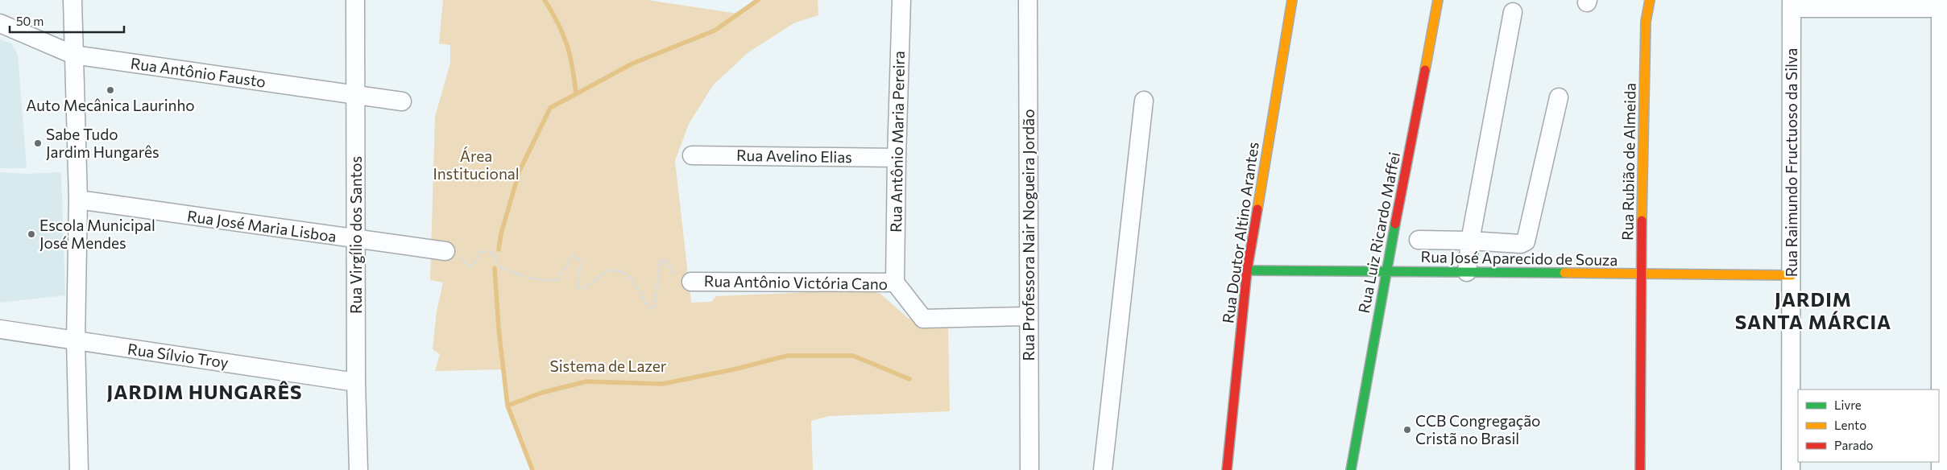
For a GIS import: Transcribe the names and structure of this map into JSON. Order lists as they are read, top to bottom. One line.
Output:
{"streets":{"street":["Rua Antônio Fausto","Rua Antônio Maria Pereira","Rua Avelino Elias","Rua Rubião de Almeida","Rua Raimundo Fructuoso da Silva","Rua José Maria Lisboa","Rua Doutor Altino Arantes","Rua Luiz Ricardo Maffei","Rua Virgílio dos Santos","Rua Professora Nair Nogueira Jordão","Rua José Aparecido de Souza","Rua Antônio Victória Cano","Rua Sílvio Troy"]},"crossings":[["Rua Antônio Fausto","Rua Virgílio dos Santos"],["Rua Antônio Maria Pereira","Rua Avelino Elias"],["Rua Antônio Maria Pereira","Rua Antônio Victória Cano"],["Rua Rubião de Almeida","Rua José Aparecido de Souza"],["Rua Raimundo Fructuoso da Silva","Rua José Aparecido de Souza"],["Rua José Maria Lisboa","Rua Virgílio dos Santos"],["Rua Doutor Altino Arantes","Rua José Aparecido de Souza"],["Rua Luiz Ricardo Maffei","Rua José Aparecido de Souza"],["Rua Virgílio dos Santos","Rua Sílvio Troy"],["Rua Professora Nair Nogueira Jordão","Rua Antônio Victória Cano"]],"districts":["JARDIM SANTA MÁRCIA","JARDIM HUNGARÊS"],"parks":["Área Institucional","Sistema de Lazer"],"places":["Auto Mecânica Laurinho","Sabe Tudo Jardim Hungarês","Escola Municipal José Mendes","CCB Congregação Cristã no Brasil"],"legend":["Livre","Lento","Parado"],"scale_bar":"50 m"}
